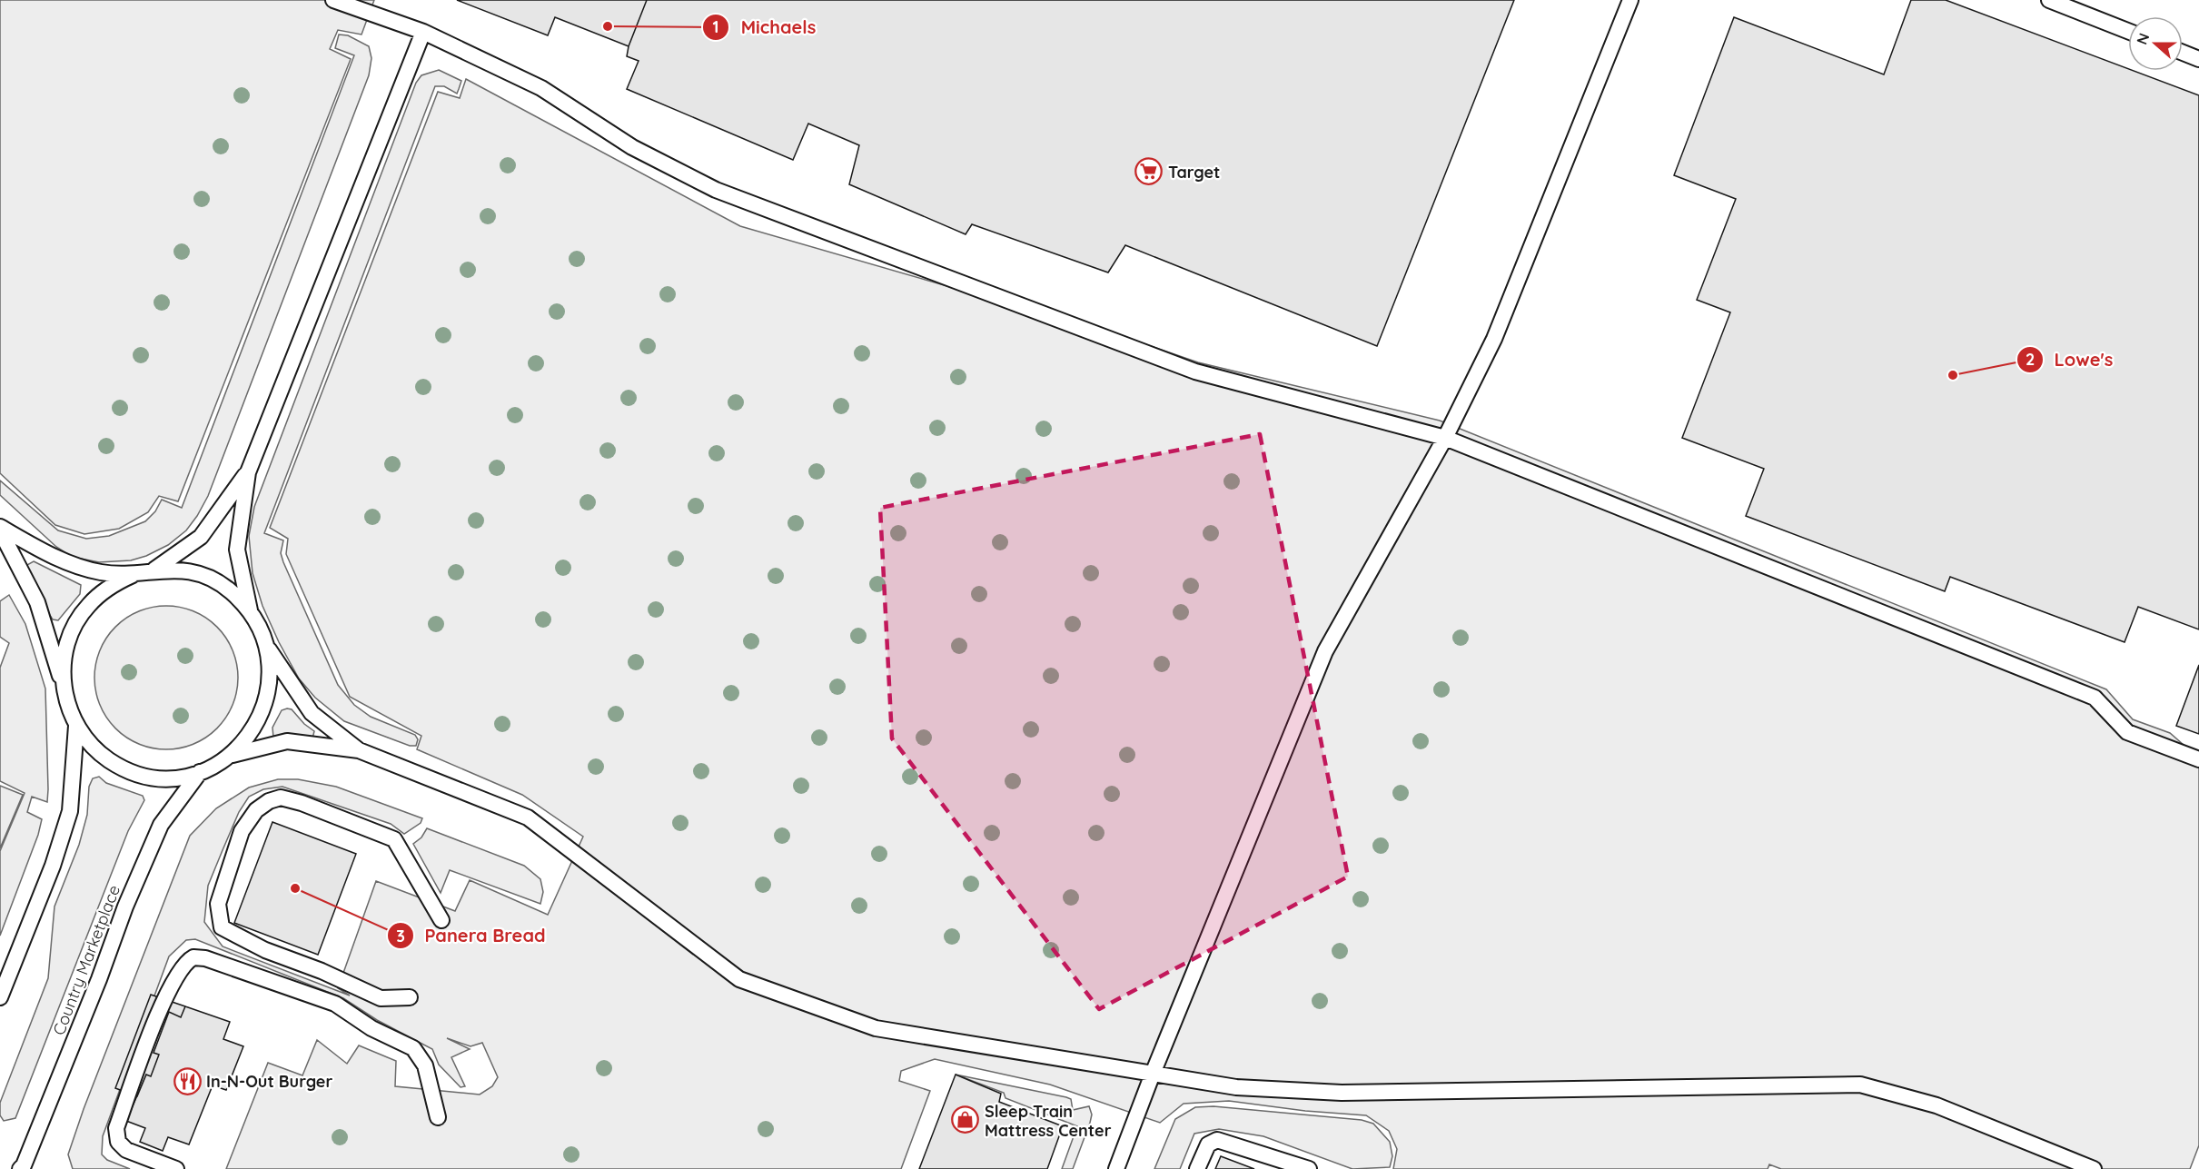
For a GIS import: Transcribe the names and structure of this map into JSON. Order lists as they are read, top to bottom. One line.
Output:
{"streets":{"lane":["Country Marketplace"]},"places":{"other":["Michaels","Lowe's","Panera Bread"],"supermarket":["Target"],"restaurant":["In-N-Out Burger"],"shop":["Sleep Train Mattress Center"]},"north":"left"}
